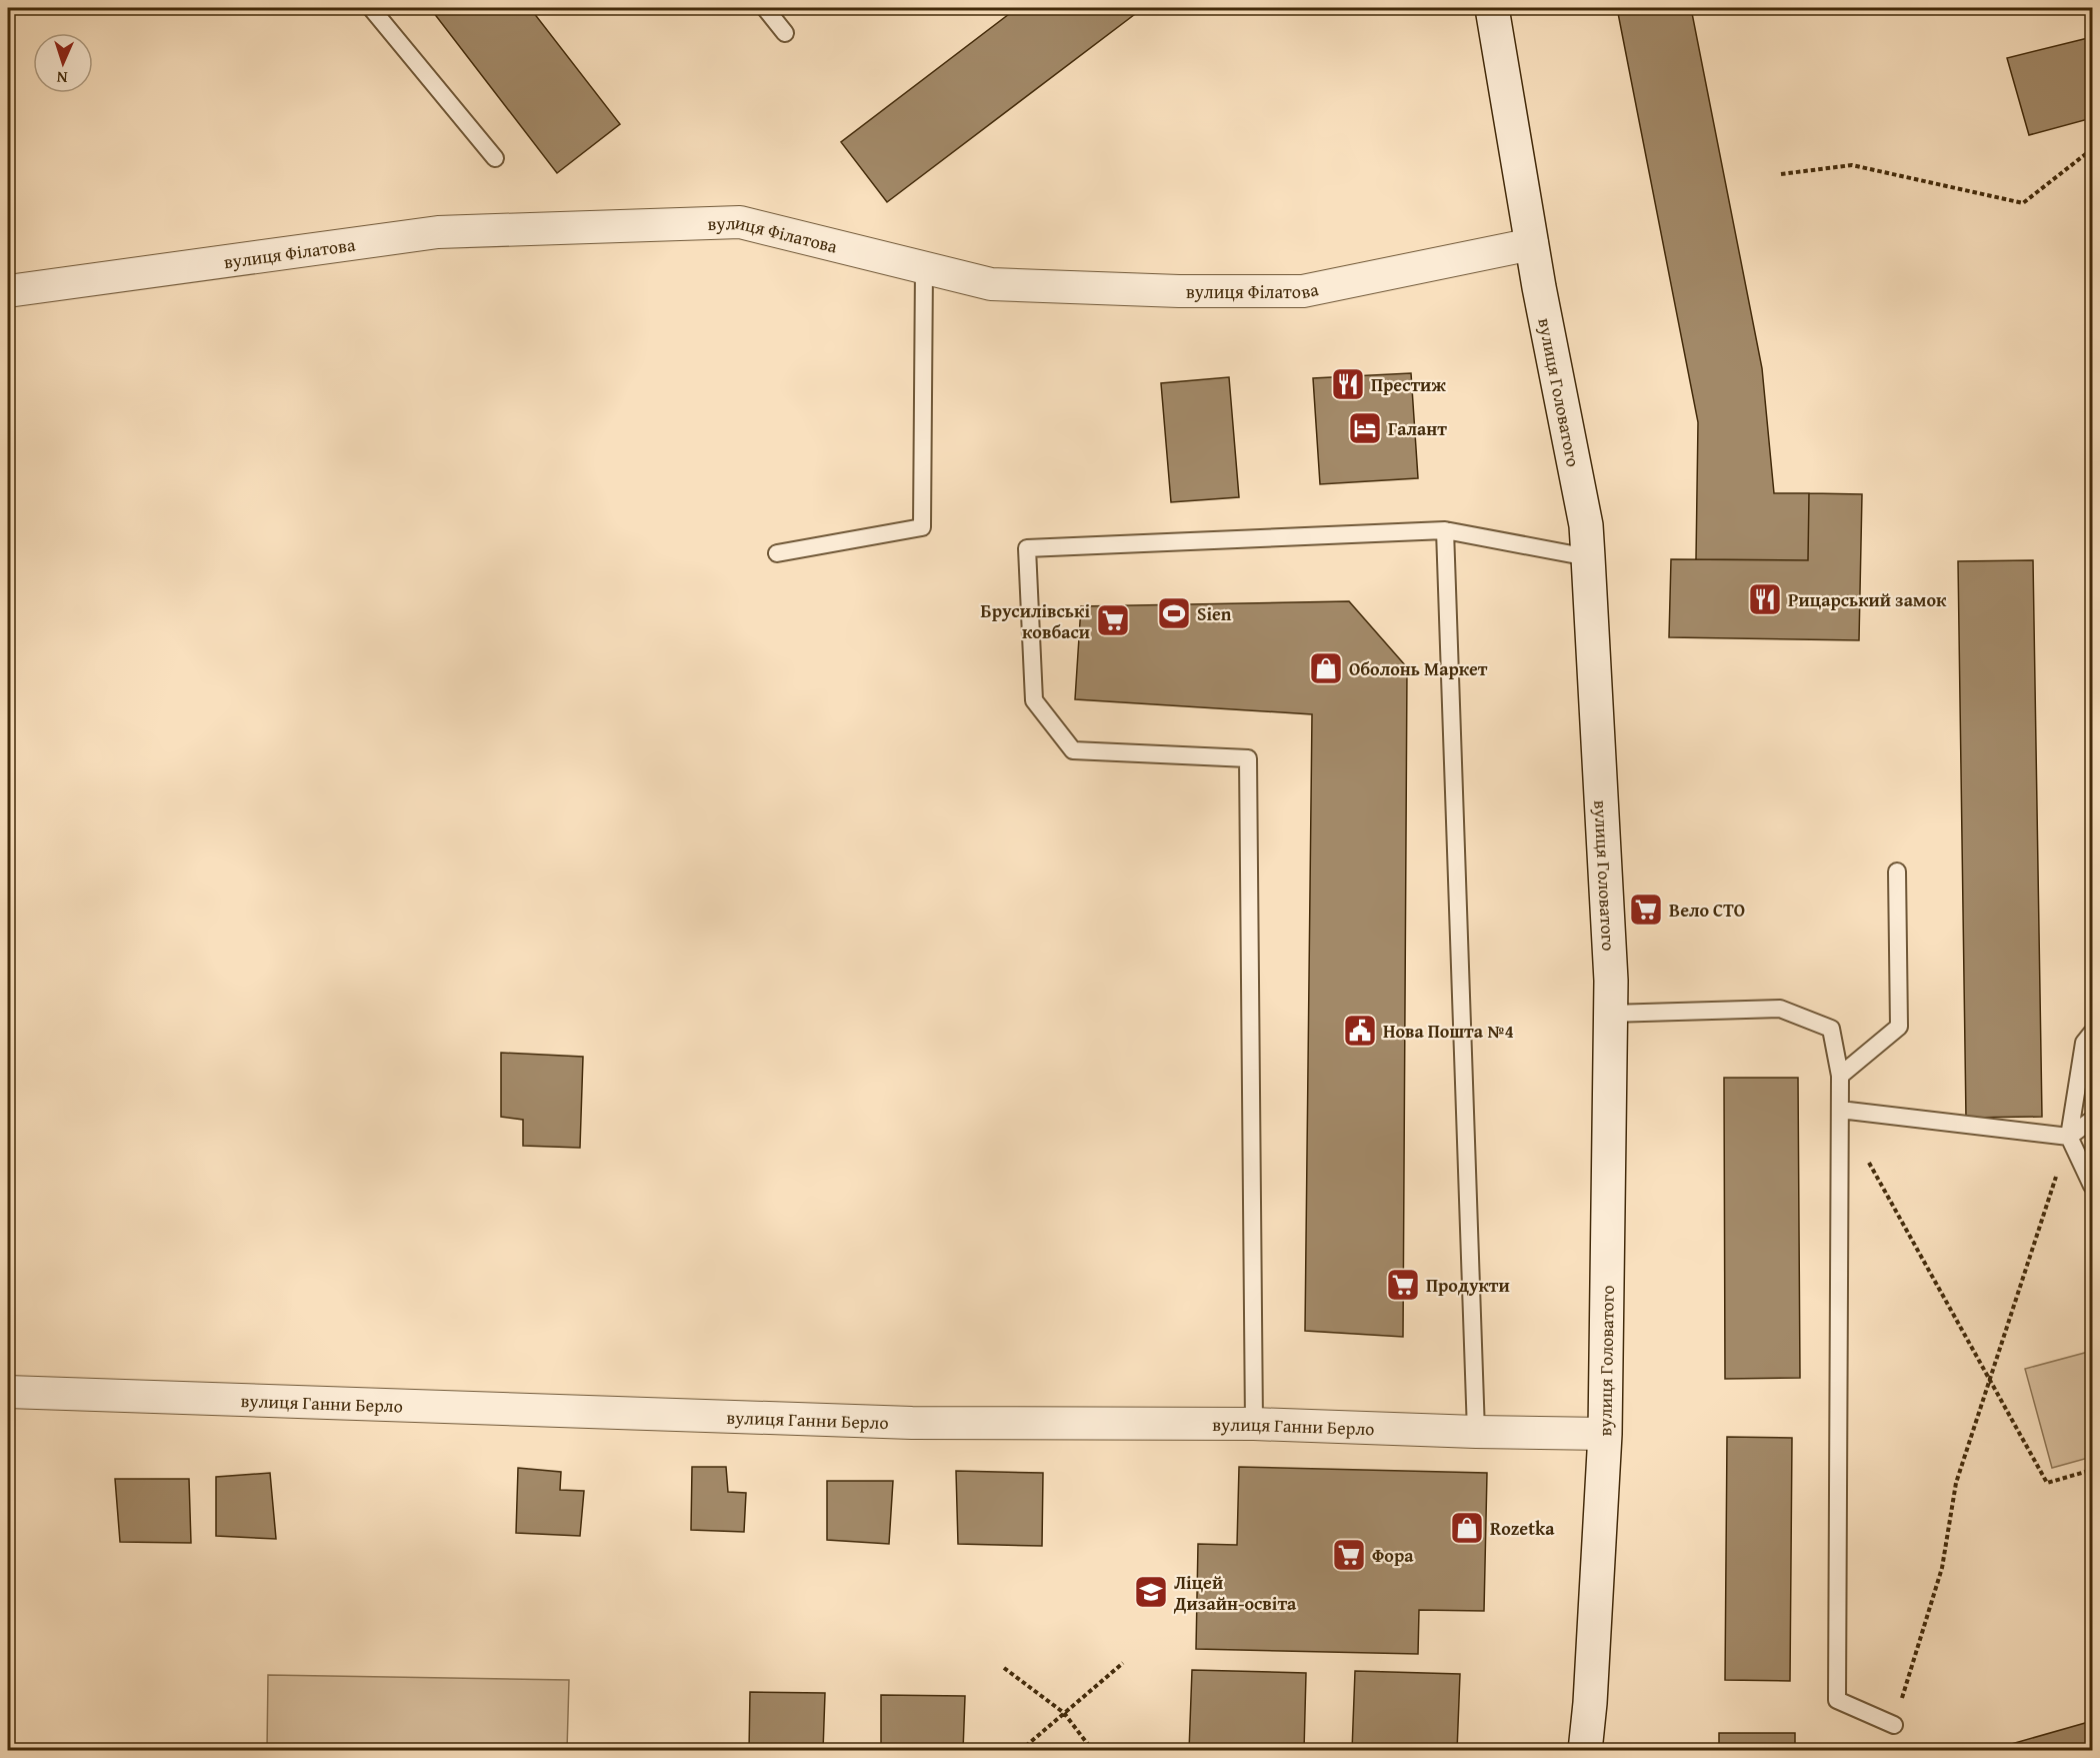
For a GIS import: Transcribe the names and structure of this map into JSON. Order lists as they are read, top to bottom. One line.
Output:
{"streets":{"main road":["вулиця Головатого"],"street":["вулиця Філатова","вулиця Ганни Берло"]},"crossings":[["вулиця Філатова","вулиця Головатого"],["вулиця Головатого","вулиця Ганни Берло"]],"places":{"restaurant":["Престиж","Рицарський замок"],"hotel":["Галант"],"sports":["Sien"],"supermarket":["Брусилівські ковбаси","Вело СТО","Продукти","Фора"],"shop":["Оболонь Маркет","Rozetka"],"public building":["Нова Пошта №4"],"school or university":["Ліцей Дизайн-освіта"]},"north":"bottom"}
